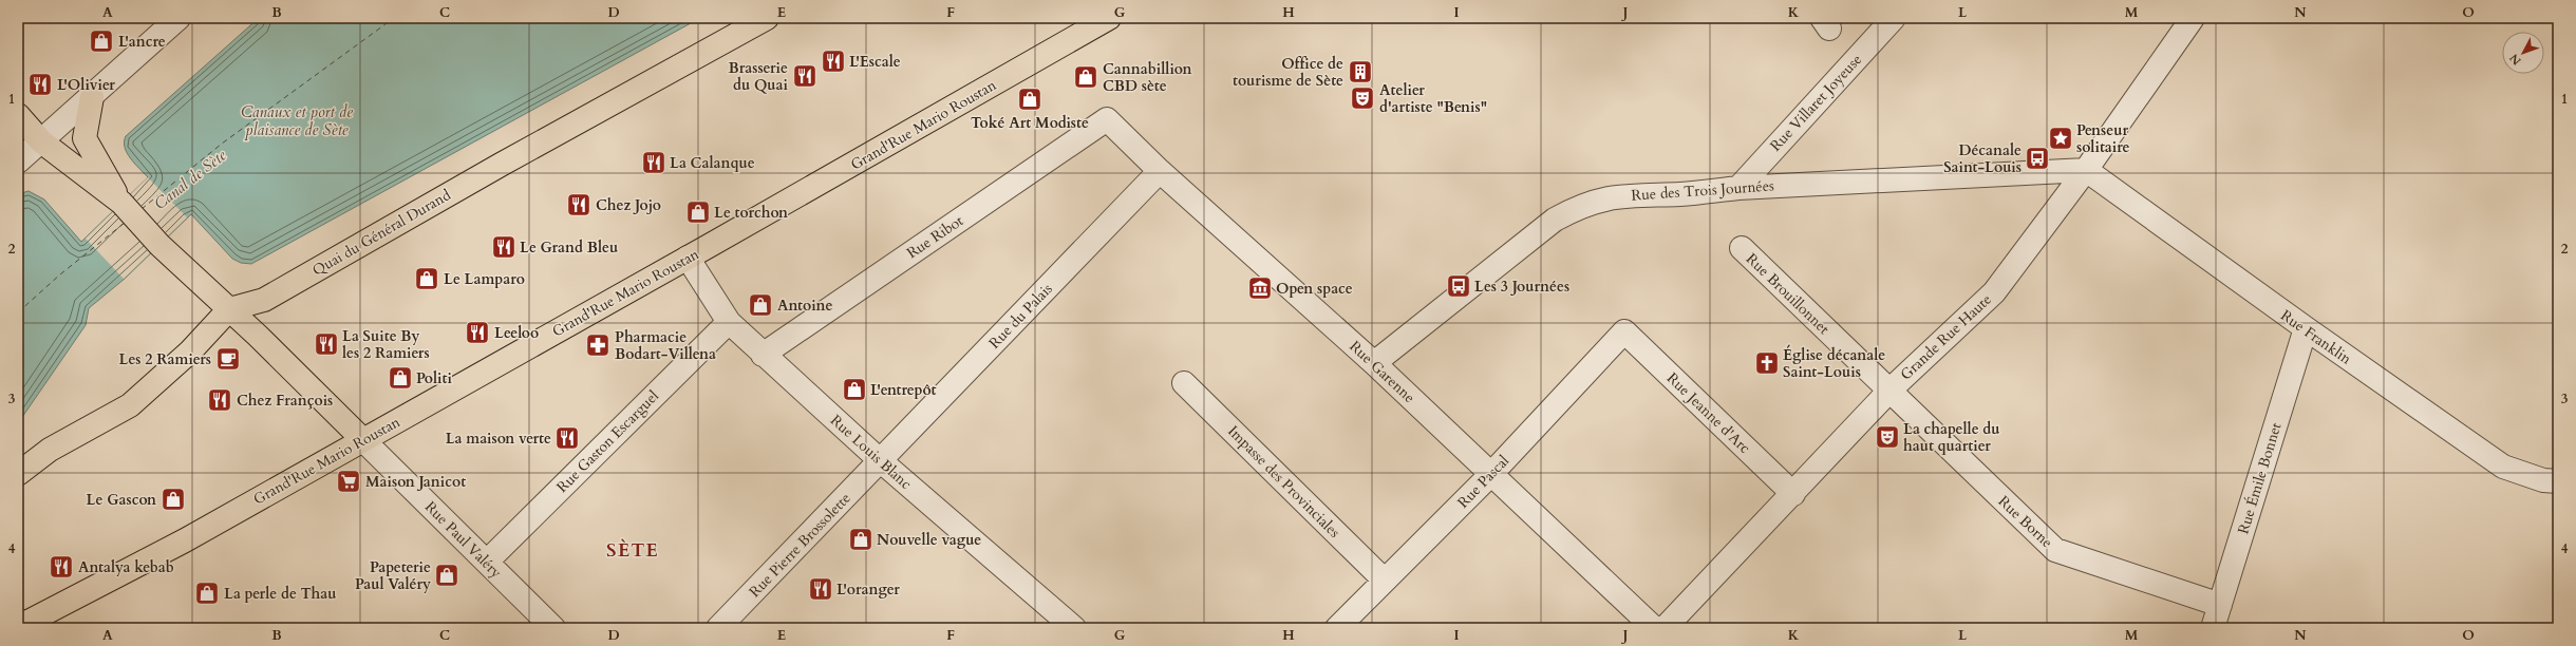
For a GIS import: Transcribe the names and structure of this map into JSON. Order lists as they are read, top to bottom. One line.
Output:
{"streets":{"main road":["Grand'Rue Mario Roustan","Quai du Général Durand","Rue Paul Valéry"],"street":["Rue Villaret Joyeuse","Rue des Trois Journées","Rue Ribot","Rue Brouillonnet","Rue du Palais","Grande Rue Haute","Rue Franklin","Rue Garenne","Rue Jeanne d'Arc","Rue Gaston Escarguel","Rue Louis Blanc","Rue Émile Bonnet","Impasse des Provinciales","Rue Pascal","Rue Borne","Rue Pierre Brossolette"]},"crossings":[["Rue Villaret Joyeuse","Rue des Trois Journées"],["Grand'Rue Mario Roustan","Rue Louis Blanc"],["Grand'Rue Mario Roustan","Rue Paul Valéry"],["Rue des Trois Journées","Grande Rue Haute"],["Rue des Trois Journées","Rue Franklin"],["Rue des Trois Journées","Rue Garenne"],["Quai du Général Durand","Rue Paul Valéry"],["Rue Ribot","Rue Garenne"],["Rue Ribot","Rue Louis Blanc"],["Rue Brouillonnet","Grande Rue Haute"],["Rue Brouillonnet","Rue Borne"],["Rue du Palais","Rue Garenne"],["Rue du Palais","Rue Louis Blanc"],["Rue du Palais","Rue Pierre Brossolette"],["Grande Rue Haute","Rue Franklin"],["Grande Rue Haute","Rue Jeanne d'Arc"],["Grande Rue Haute","Rue Borne"],["Rue Franklin","Rue Émile Bonnet"],["Rue Garenne","Rue Pascal"],["Rue Jeanne d'Arc","Rue Pascal"],["Rue Gaston Escarguel","Rue Louis Blanc"],["Rue Gaston Escarguel","Rue Paul Valéry"],["Rue Louis Blanc","Rue Pierre Brossolette"],["Rue Émile Bonnet","Rue Borne"],["Impasse des Provinciales","Rue Pascal"]],"districts":["SÈTE"],"water":["Canaux et port de plaisance de Sète","Canal de Sète"],"places":{"shop":["L'ancre","Cannabillion CBD sète","Toké Art Modiste","Le torchon","Le Lamparo","Antoine","Politi","L'entrepôt","Le Gascon","Nouvelle vague","Papeterie Paul Valéry","La perle de Thau"],"restaurant":["L'Escale","Brasserie du Quai","L'Olivier","La Calanque","Chez Jojo","Le Grand Bleu","Leeloo","La Suite By les 2 Ramiers","Chez François","La maison verte","Antalya kebab","L'oranger"],"building":["Office de tourisme de Sète"],"theatre":["Atelier d'artiste \"Benis\"","La chapelle du haut quartier"],"place":["Penseur solitaire"],"bus stop":["Décanale Saint-Louis","Les 3 Journées"],"museum":["Open space"],"pharmacy":["Pharmacie Bodart-Villena"],"cafe":["Les 2 Ramiers"],"church":["Église décanale Saint-Louis"],"supermarket":["Maison Janicot"]},"north":"bottom left","grid":{"columns":["A","B","C","D","E","F","G","H","I","J","K","L","M","N","O"],"rows":["1","2","3","4"]}}
